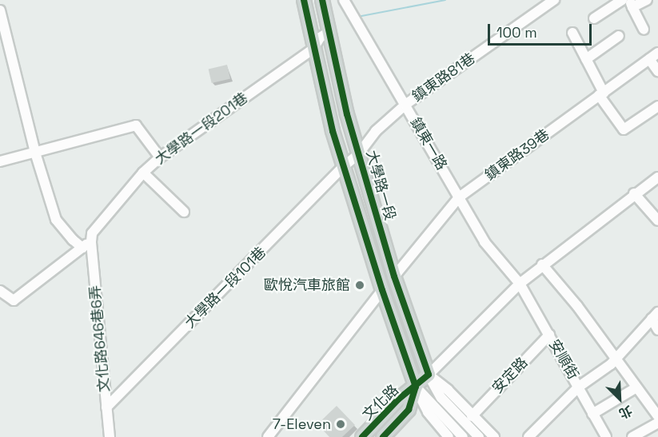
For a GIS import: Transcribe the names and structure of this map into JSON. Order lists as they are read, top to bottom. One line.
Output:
{"streets":{"main road":["大學路一段","文化路"],"street":["鎮東路81巷","大學路一段201巷","鎮東一路","鎮東路39巷","大學路一段101巷","文化路646巷6弄","安順街","安定路"]},"crossings":[["鎮東路81巷","鎮東一路"],["鎮東路81巷","大學路一段"],["鎮東路81巷","大學路一段101巷"],["大學路一段201巷","大學路一段"],["大學路一段201巷","文化路646巷6弄"],["鎮東一路","鎮東路39巷"],["鎮東一路","安順街"],["鎮東一路","文化路"],["鎮東路39巷","大學路一段"],["大學路一段","大學路一段101巷"],["大學路一段","文化路"],["大學路一段101巷","文化路646巷6弄"],["安順街","安定路"],["安順街","文化路"]],"places":["歐悅汽車旅館","7-Eleven"],"scale_bar":"100 m","north":"bottom right"}
